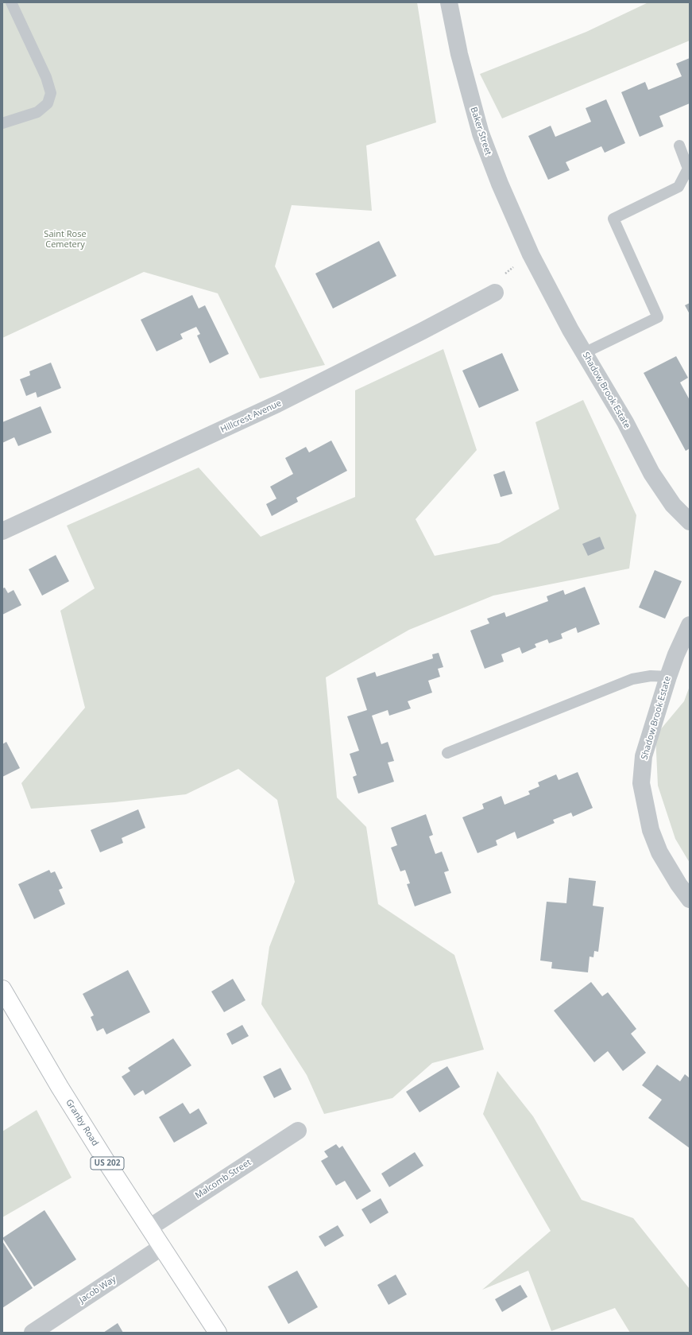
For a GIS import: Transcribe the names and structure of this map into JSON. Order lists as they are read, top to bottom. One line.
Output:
{"streets":{"main road":["Granby Road","US 202"],"street":["Baker Street","Shadow Brook Estate","Hillcrest Avenue","Malcomb Street","Jacob Way"]},"crossings":[["Baker Street","Shadow Brook Estate"],["Granby Road","Malcomb Street"],["Granby Road","Jacob Way"]],"parks":["Saint Rose Cemetery"]}
